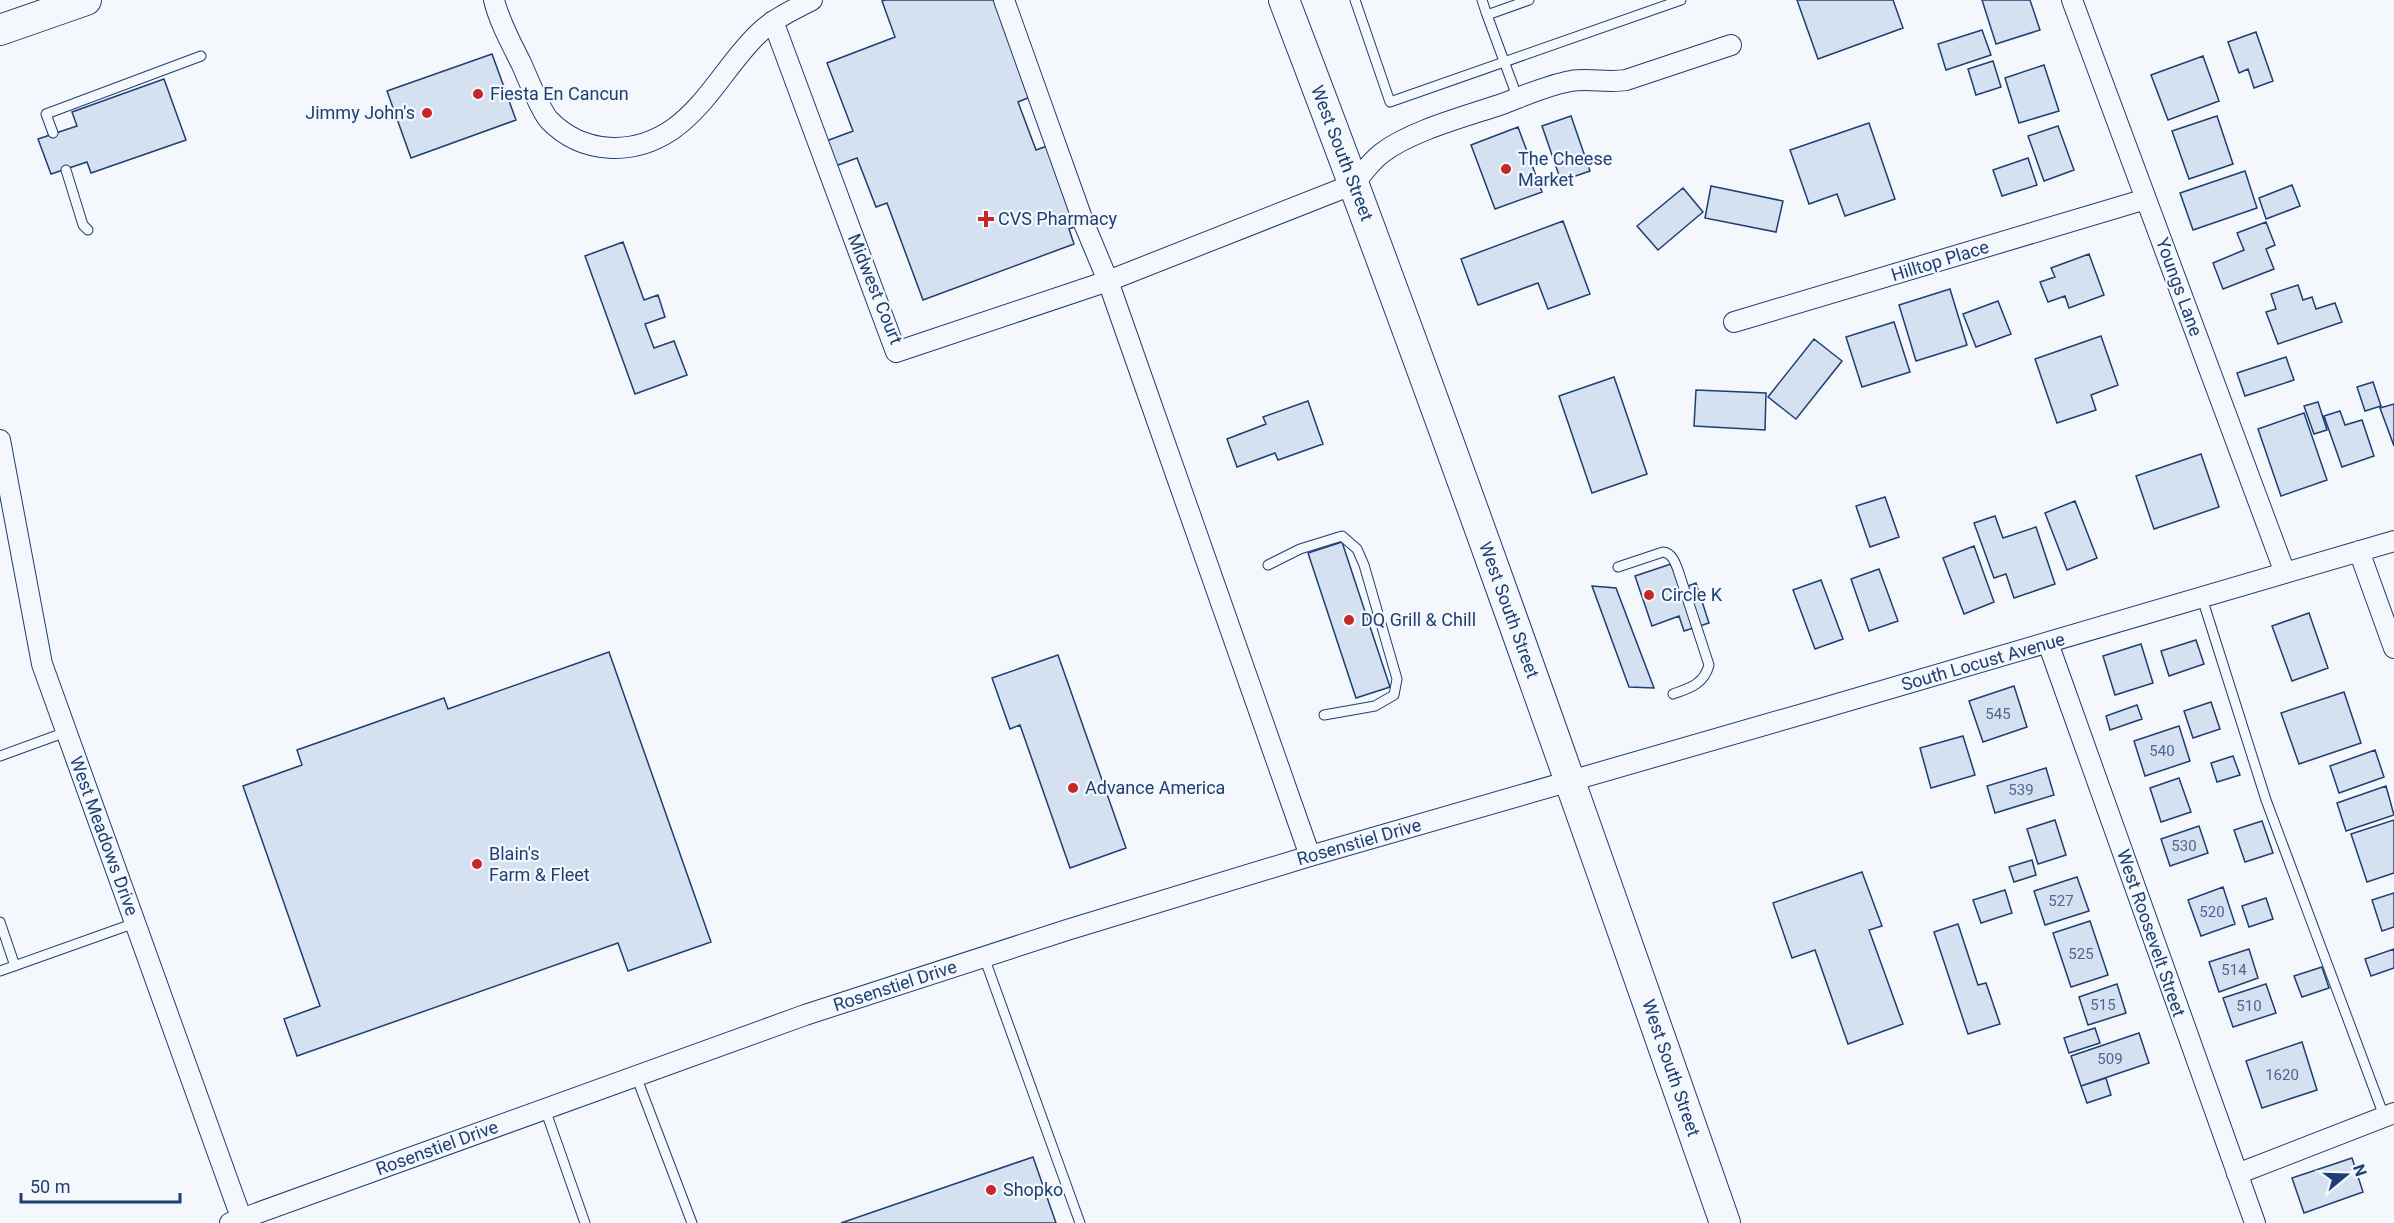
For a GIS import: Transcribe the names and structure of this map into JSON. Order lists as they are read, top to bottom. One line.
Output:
{"streets":{"main road":["West South Street"],"street":["Hilltop Place","Youngs Lane","Midwest Court","South Locust Avenue","West Meadows Drive","Rosenstiel Drive","West Roosevelt Street"]},"crossings":[["West South Street","Midwest Court"],["West South Street","South Locust Avenue"],["West South Street","Rosenstiel Drive"],["Hilltop Place","Youngs Lane"],["Youngs Lane","South Locust Avenue"],["South Locust Avenue","Rosenstiel Drive"],["South Locust Avenue","West Roosevelt Street"],["West Meadows Drive","Rosenstiel Drive"]],"places":{"other":["Fiesta En Cancun","Jimmy John's","The Cheese Market","Circle K","DQ Grill & Chill","Advance America","Blain's Farm & Fleet","Shopko"],"health":["CVS Pharmacy"]},"house_numbers":["545","540","539","530","527","520","525","514","515","510","509","1620"],"scale_bar":"50 m","north":"right"}
